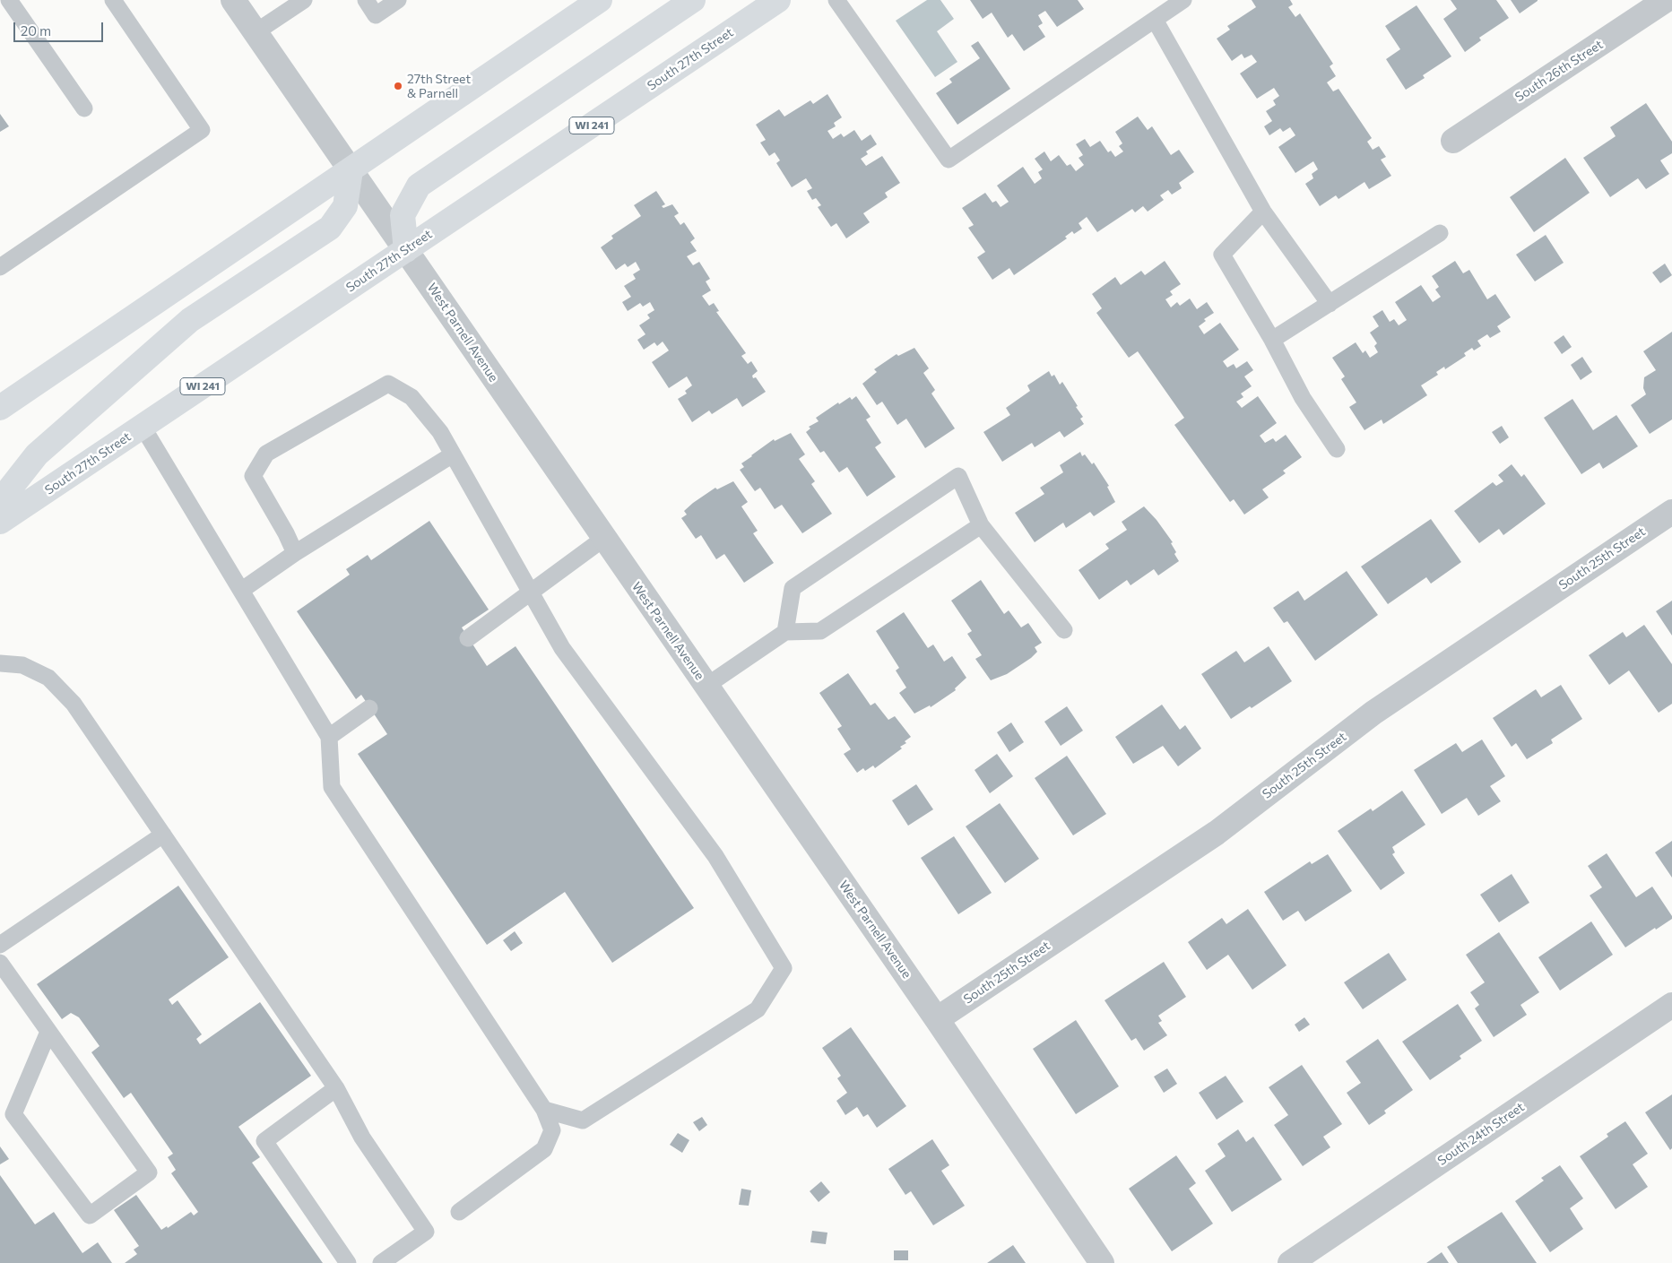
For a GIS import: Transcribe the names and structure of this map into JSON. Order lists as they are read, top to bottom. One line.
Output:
{"streets":{"main road":["South 27th Street","WI 241"],"street":["South 26th Street","West Parnell Avenue","South 25th Street","South 24th Street"]},"crossings":[["South 27th Street","West Parnell Avenue"],["West Parnell Avenue","South 25th Street"]],"places":["27th Street & Parnell"],"scale_bar":"20 m"}
